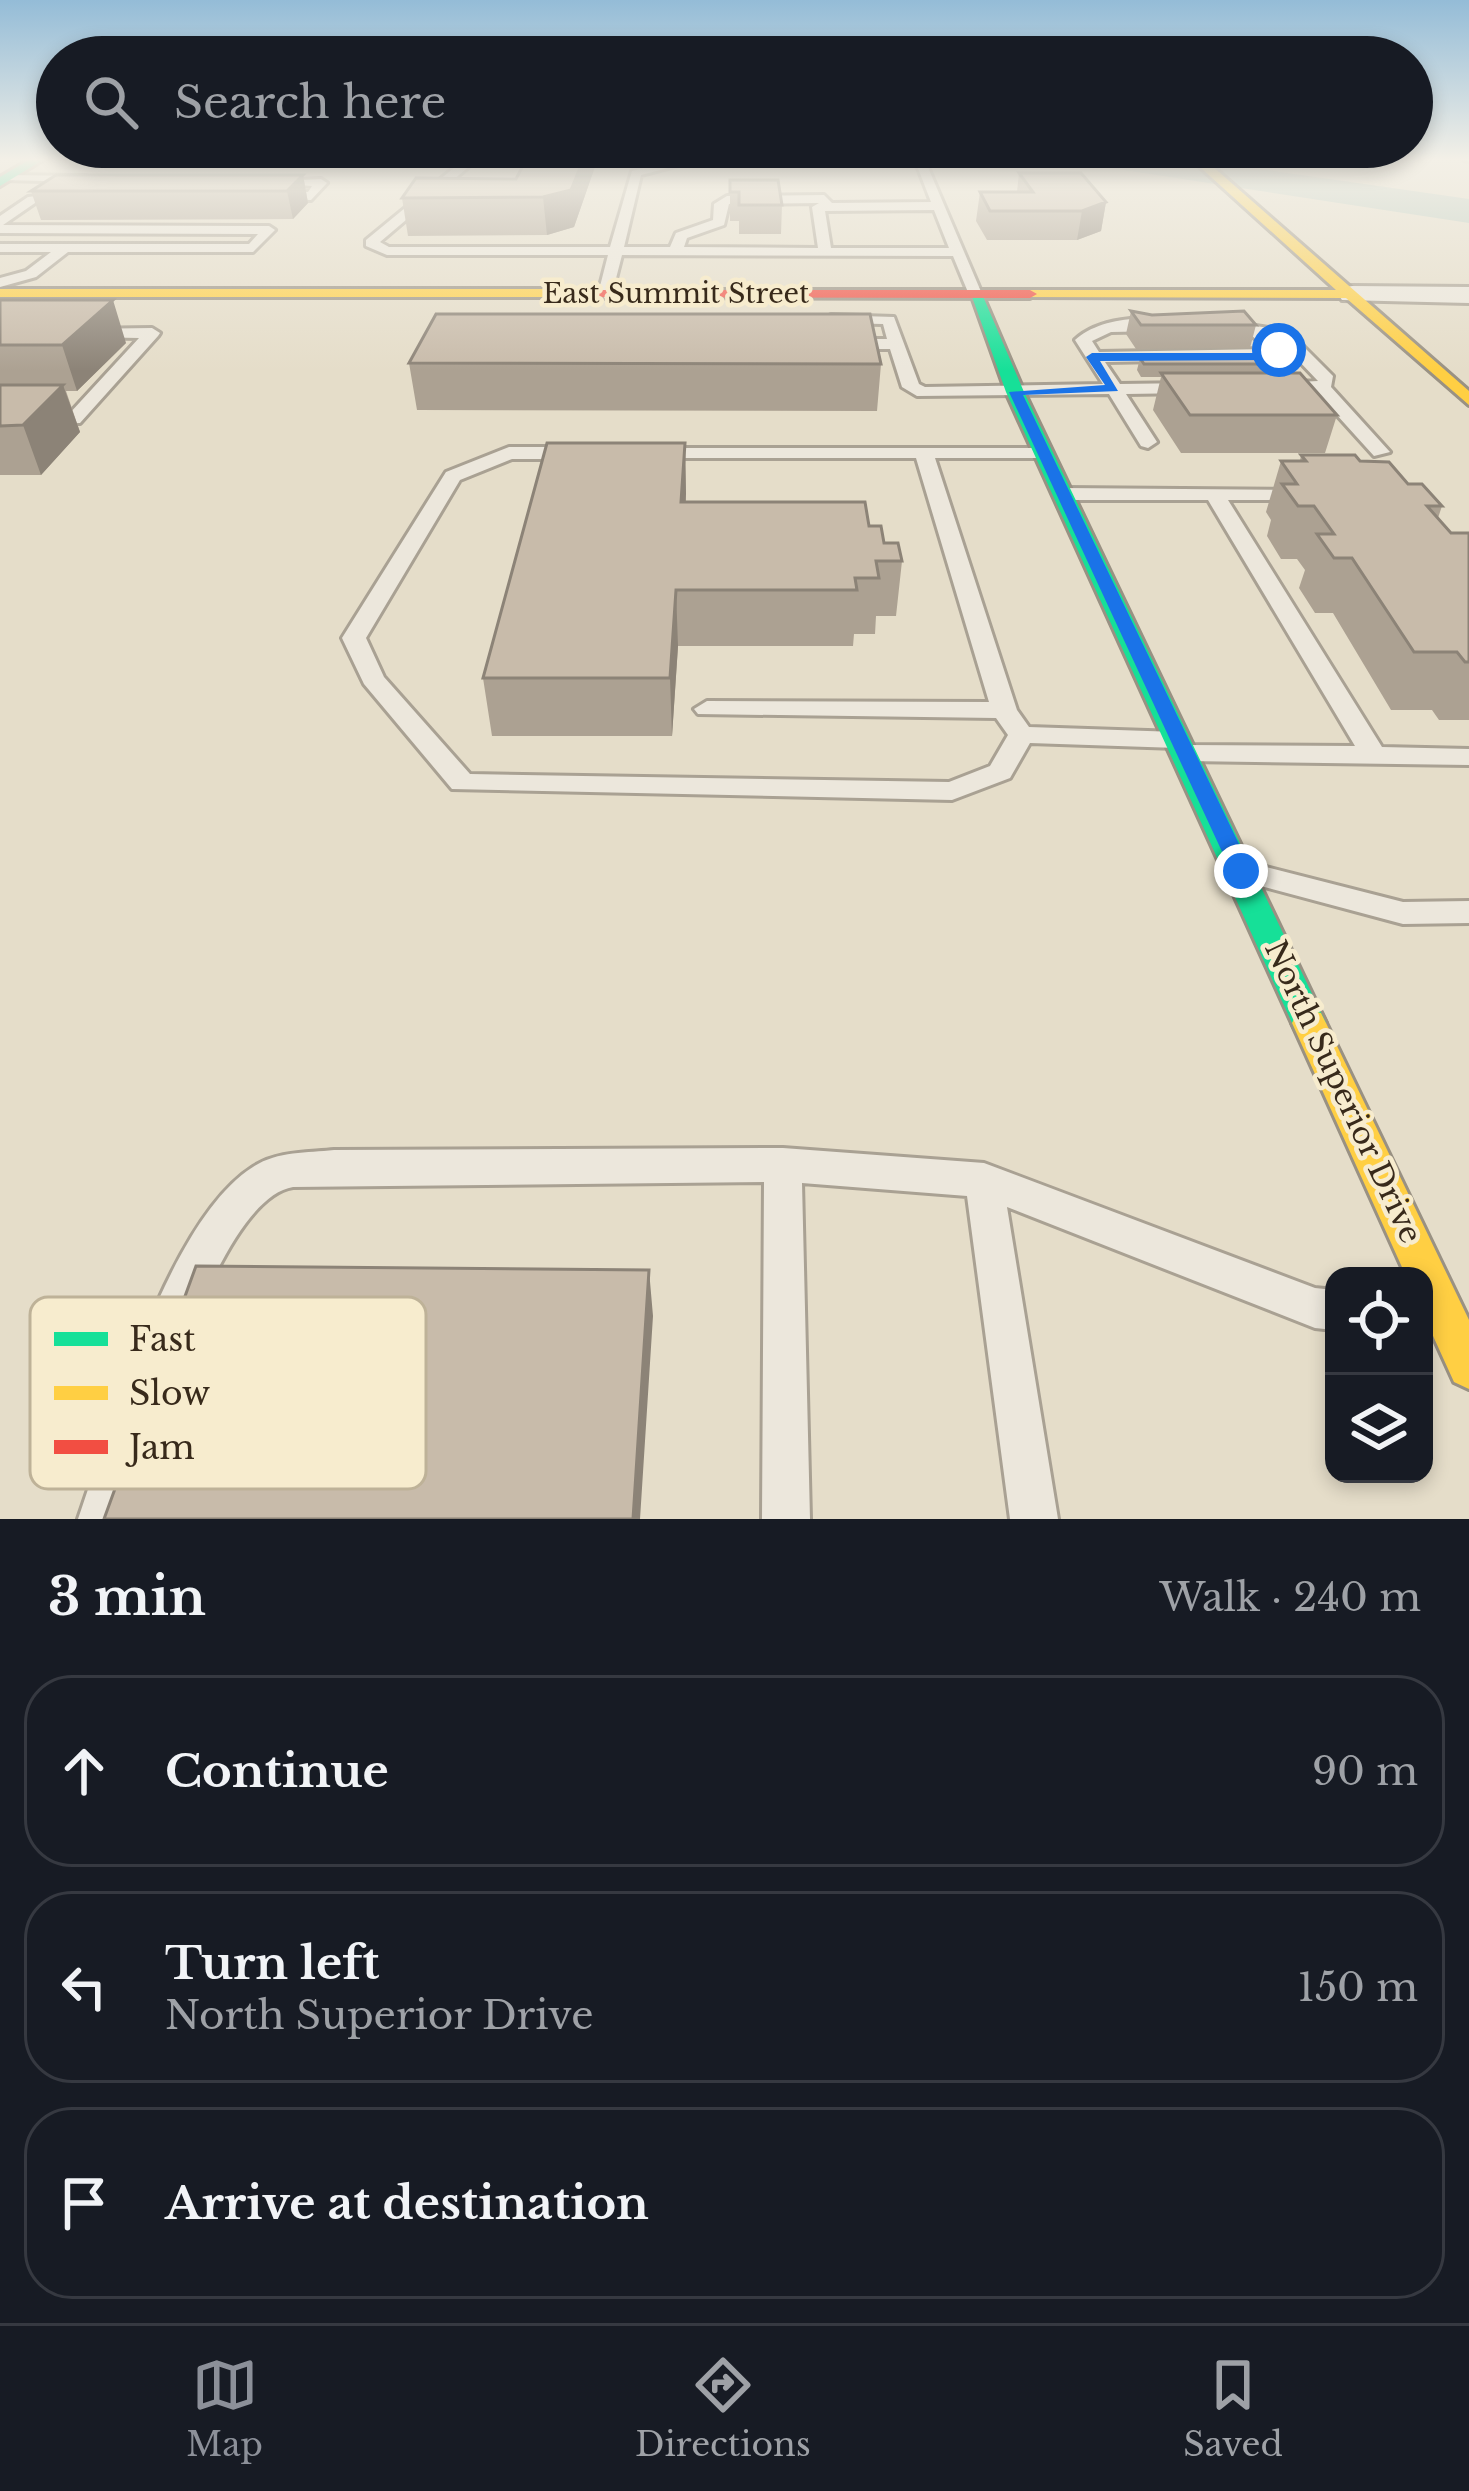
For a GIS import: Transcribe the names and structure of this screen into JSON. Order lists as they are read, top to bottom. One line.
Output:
{"streets":{"street":["East Summit Street","North Superior Drive"]},"crossings":[["East Summit Street","North Superior Drive"]],"legend":["Fast","Slow","Jam"],"page":{"search":"Search here","heading":["3 min","Walk · 240 m"],"list":[["Continue","90 m"],["Turn left","North Superior Drive","150 m"],"Arrive at destination"],"nav":["Map","Directions","Saved"]}}
